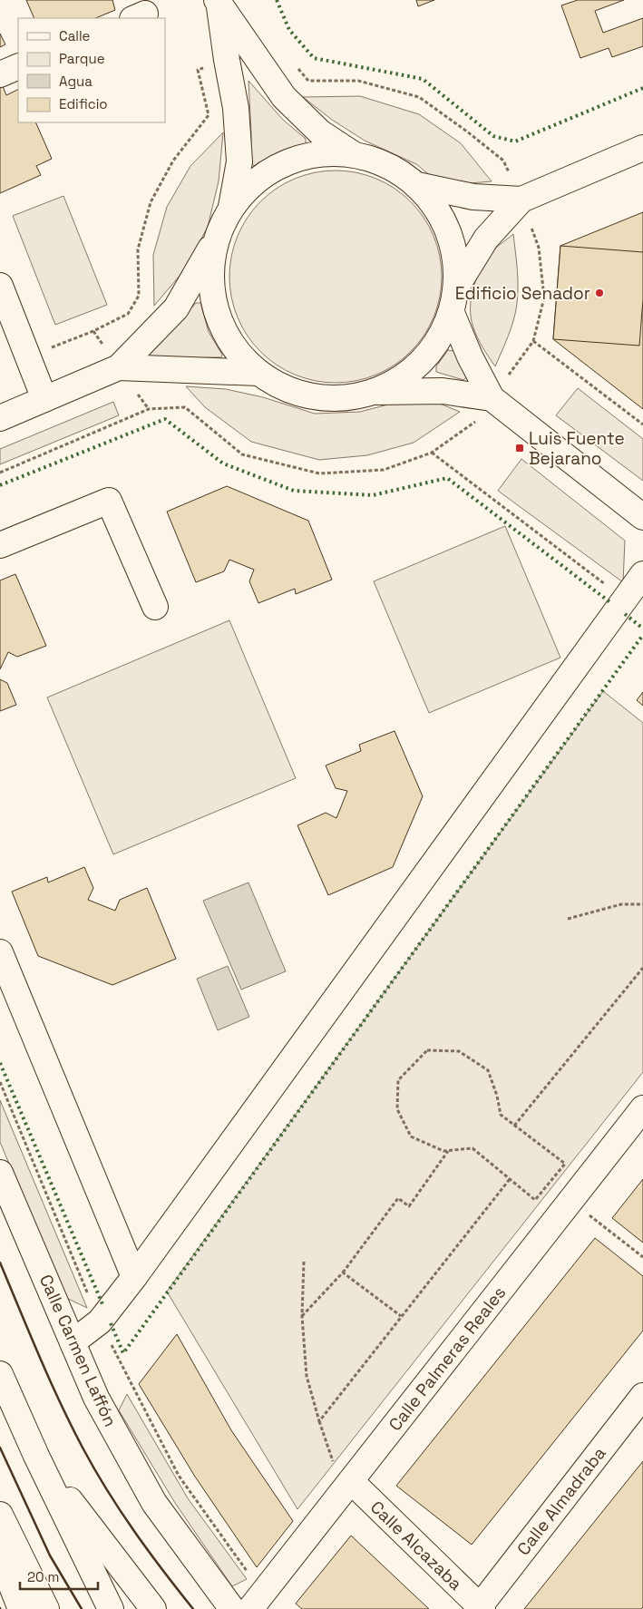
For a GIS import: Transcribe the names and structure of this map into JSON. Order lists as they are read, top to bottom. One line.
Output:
{"streets":{"main road":["Calle Carmen Laffón","Calle Palmeras Reales","Calle Almadraba","Calle Alcazaba"]},"crossings":[["Calle Palmeras Reales","Calle Alcazaba"],["Calle Almadraba","Calle Alcazaba"]],"places":{"other":["Edificio Senador"],"transit":["Luis Fuente Bejarano"]},"legend":["Calle","Parque","Agua","Edificio"],"scale_bar":"20 m"}
